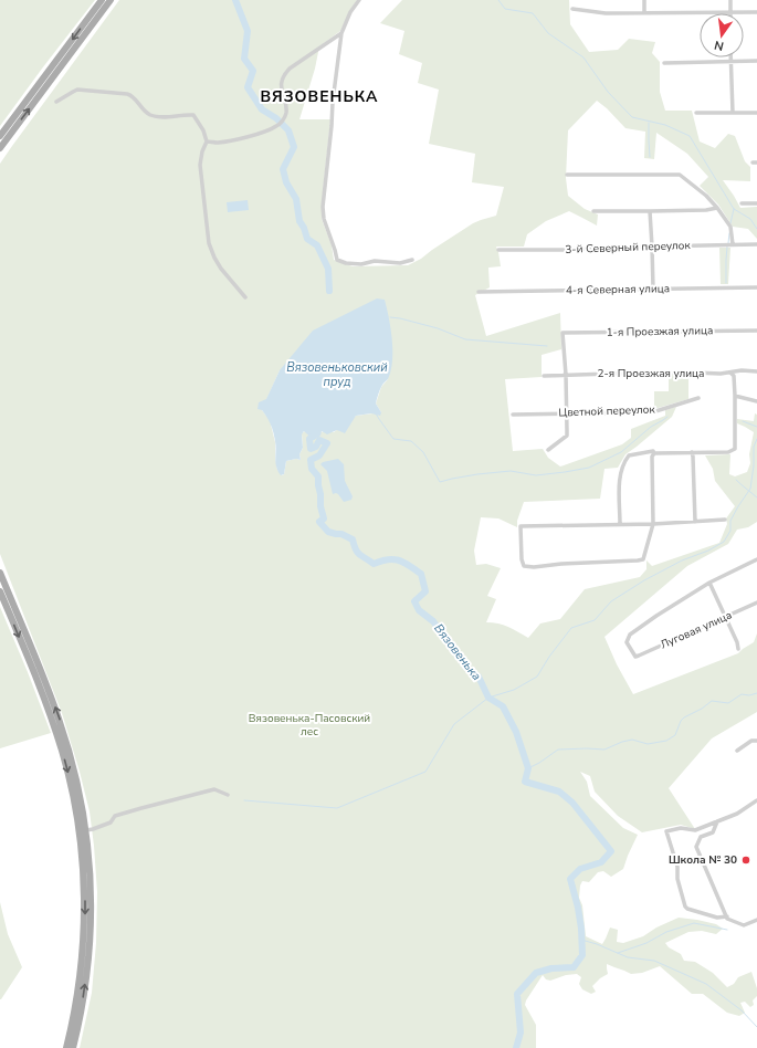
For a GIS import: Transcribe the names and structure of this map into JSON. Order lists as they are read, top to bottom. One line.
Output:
{"streets":{"street":["3-й Северный переулок","4-я Северная улица","1-я Проезжая улица","2-я Проезжая улица","Цветной переулок","Луговая улица"]},"crossings":[["1-я Проезжая улица","2-я Проезжая улица"]],"districts":["ВЯЗОВЕНЬКА"],"water":["Вязовеньковский пруд","Вязовенька"],"parks":["Вязовенька-Пасовский лес"],"places":["Школа № 30"],"north":"bottom"}
